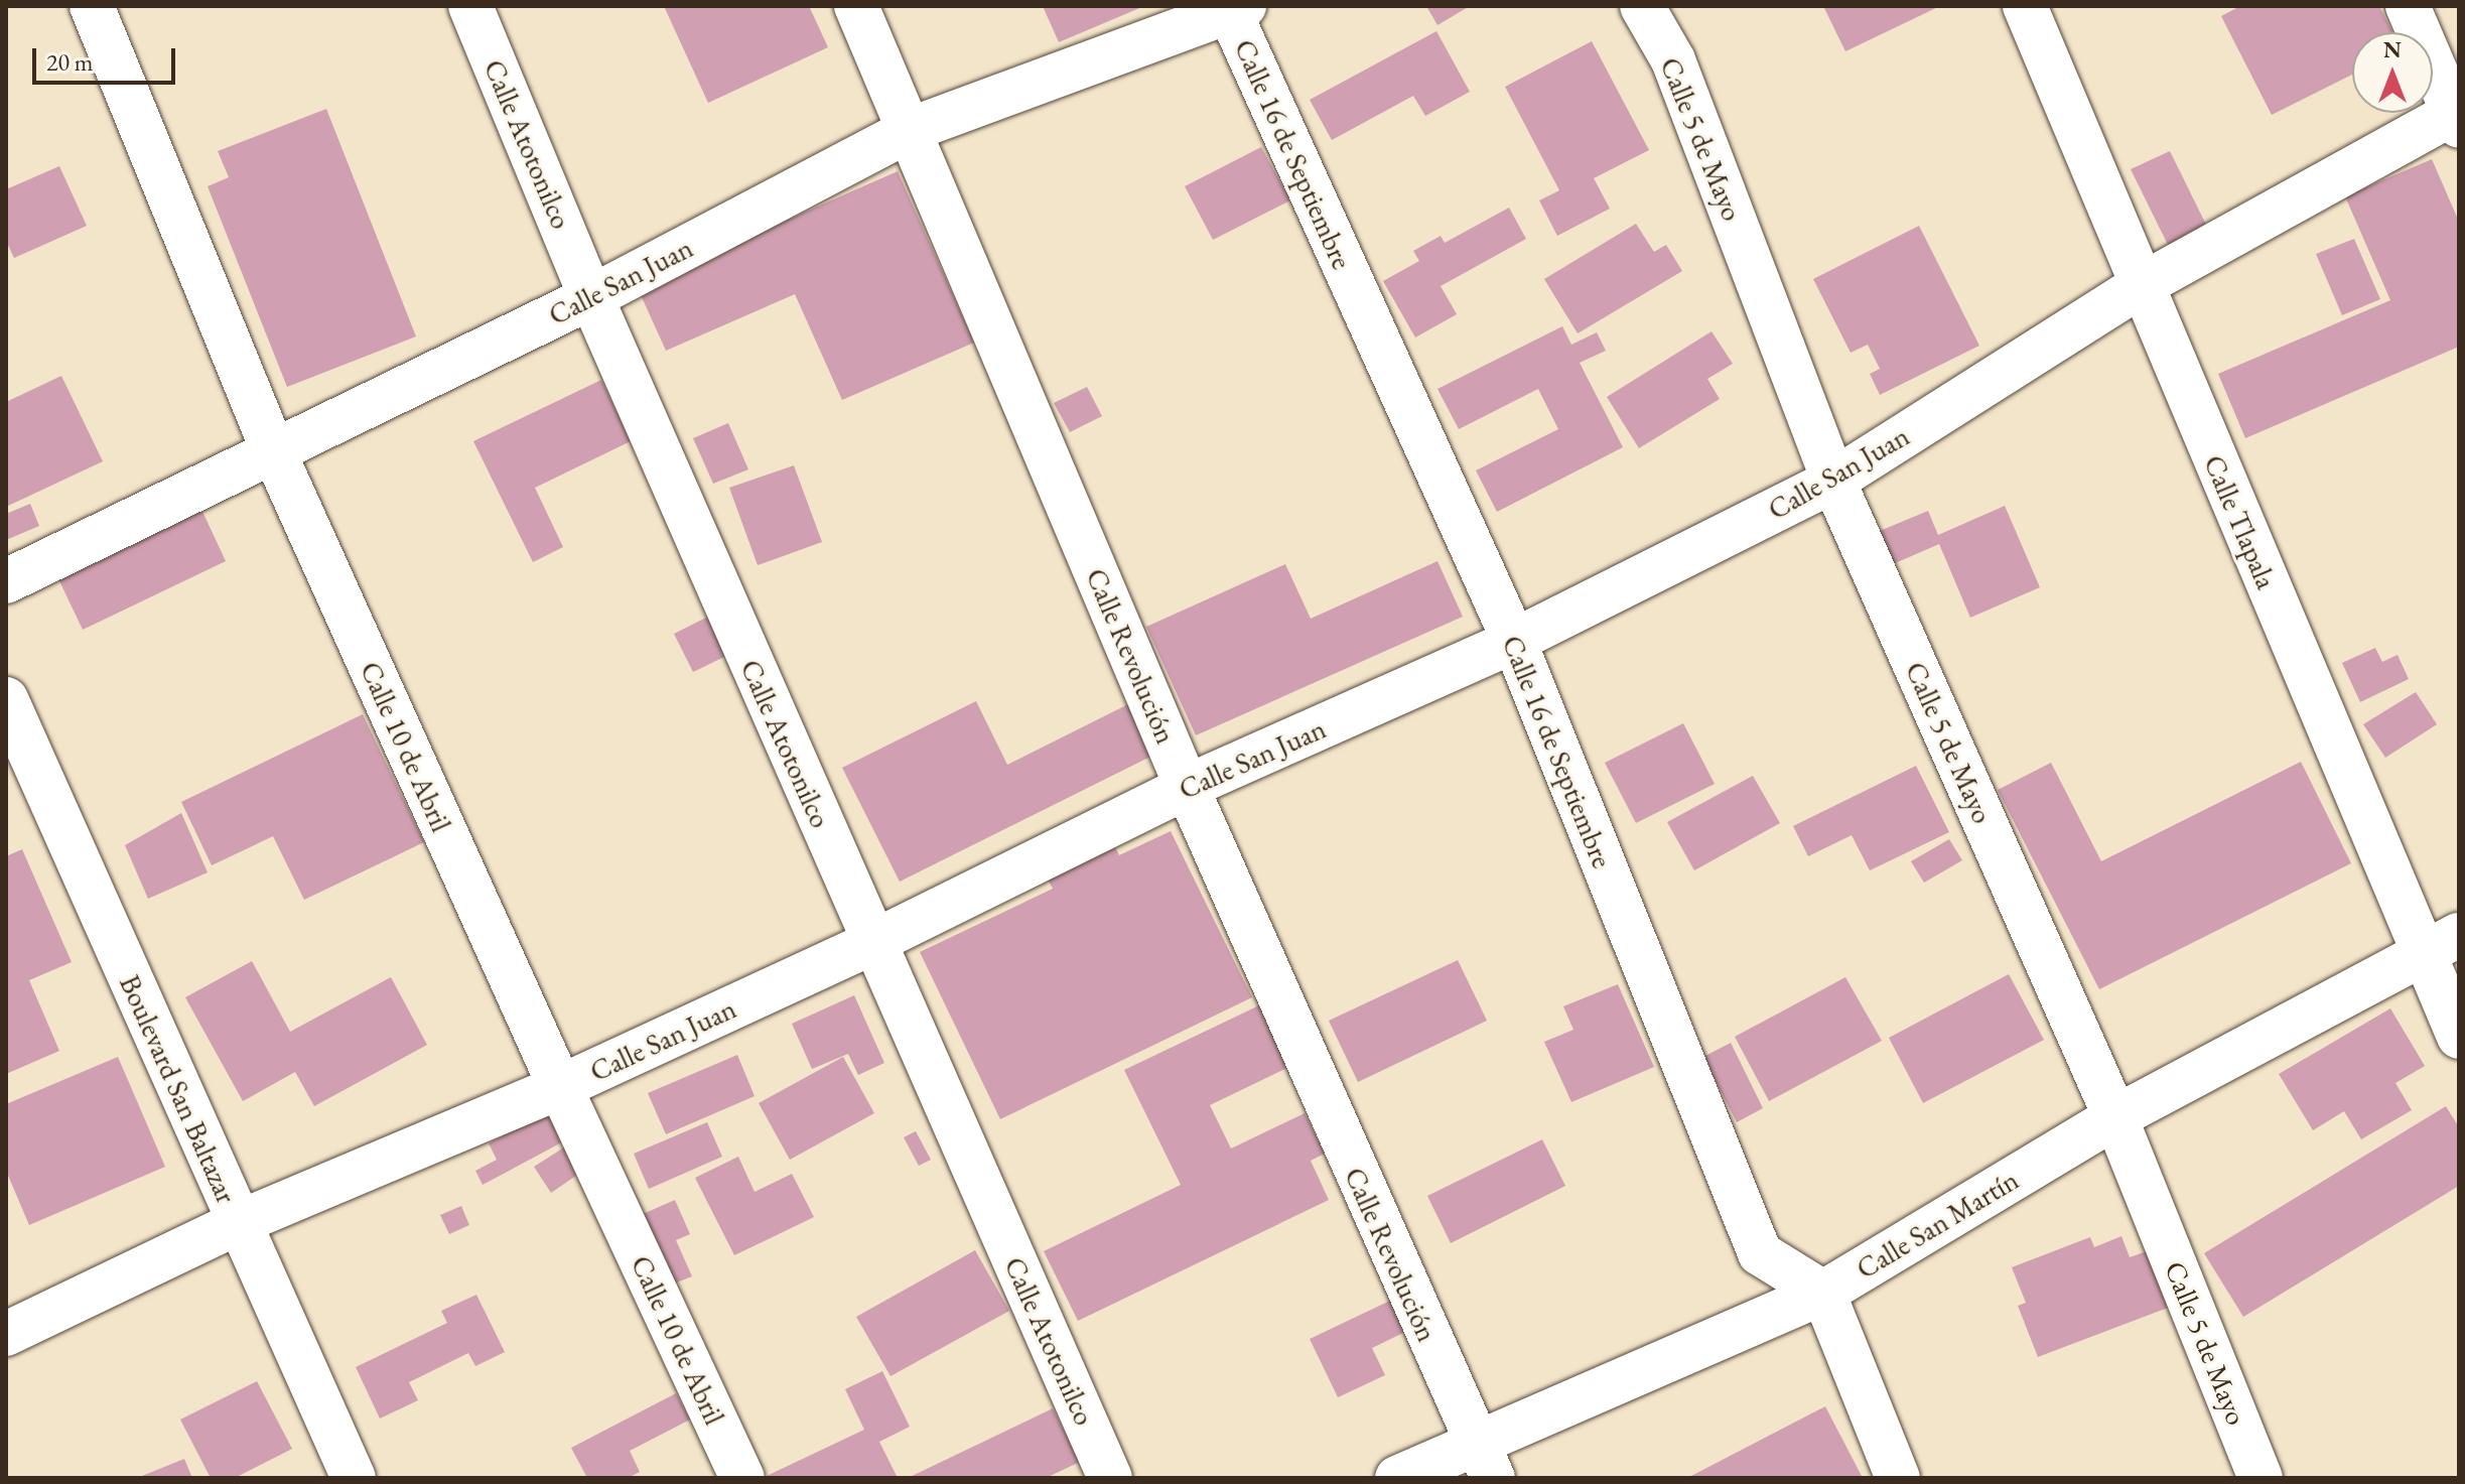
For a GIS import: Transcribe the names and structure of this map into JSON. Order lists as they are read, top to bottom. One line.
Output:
{"streets":{"street":["Calle 5 de Mayo","Calle Atotonilco","Calle 16 de Septiembre","Calle San Juan","Calle Tlapala","Calle Revolución","Calle 10 de Abril","Boulevard San Baltazar","Calle San Martín"]},"crossings":[["Calle 5 de Mayo","Calle San Juan"],["Calle 5 de Mayo","Calle San Martín"],["Calle Atotonilco","Calle San Juan"],["Calle 16 de Septiembre","Calle San Juan"],["Calle 16 de Septiembre","Calle San Martín"],["Calle San Juan","Calle Tlapala"],["Calle San Juan","Calle Revolución"],["Calle San Juan","Calle 10 de Abril"],["Calle San Juan","Boulevard San Baltazar"],["Calle Tlapala","Calle San Martín"],["Calle Revolución","Calle San Martín"]],"scale_bar":"20 m","north":"top"}
